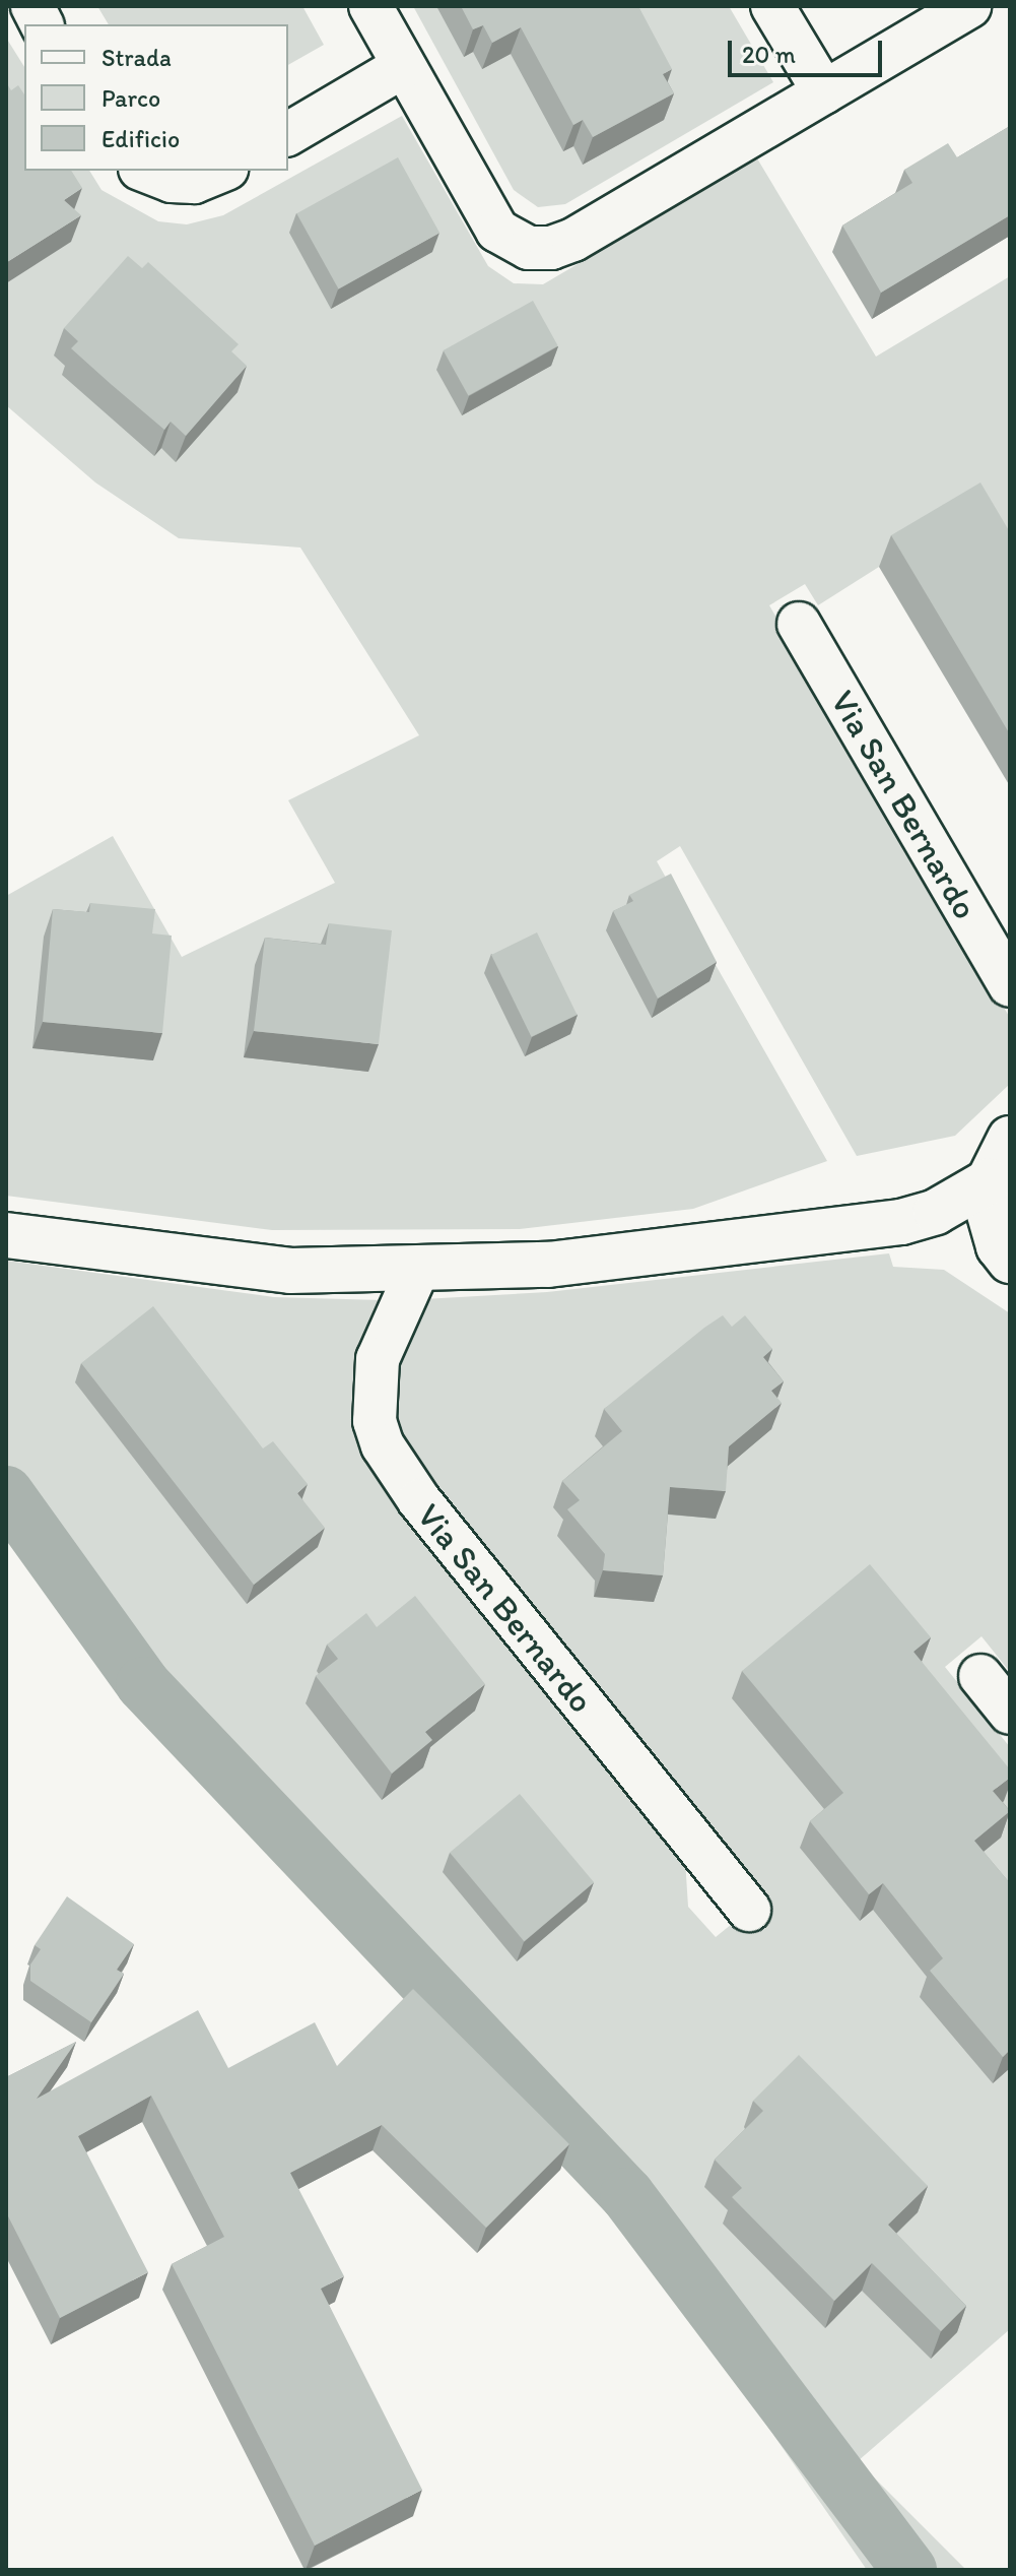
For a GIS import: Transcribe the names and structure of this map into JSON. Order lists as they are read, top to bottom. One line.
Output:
{"streets":{"street":["Via San Bernardo"]},"legend":["Strada","Parco","Edificio"],"scale_bar":"20 m"}
